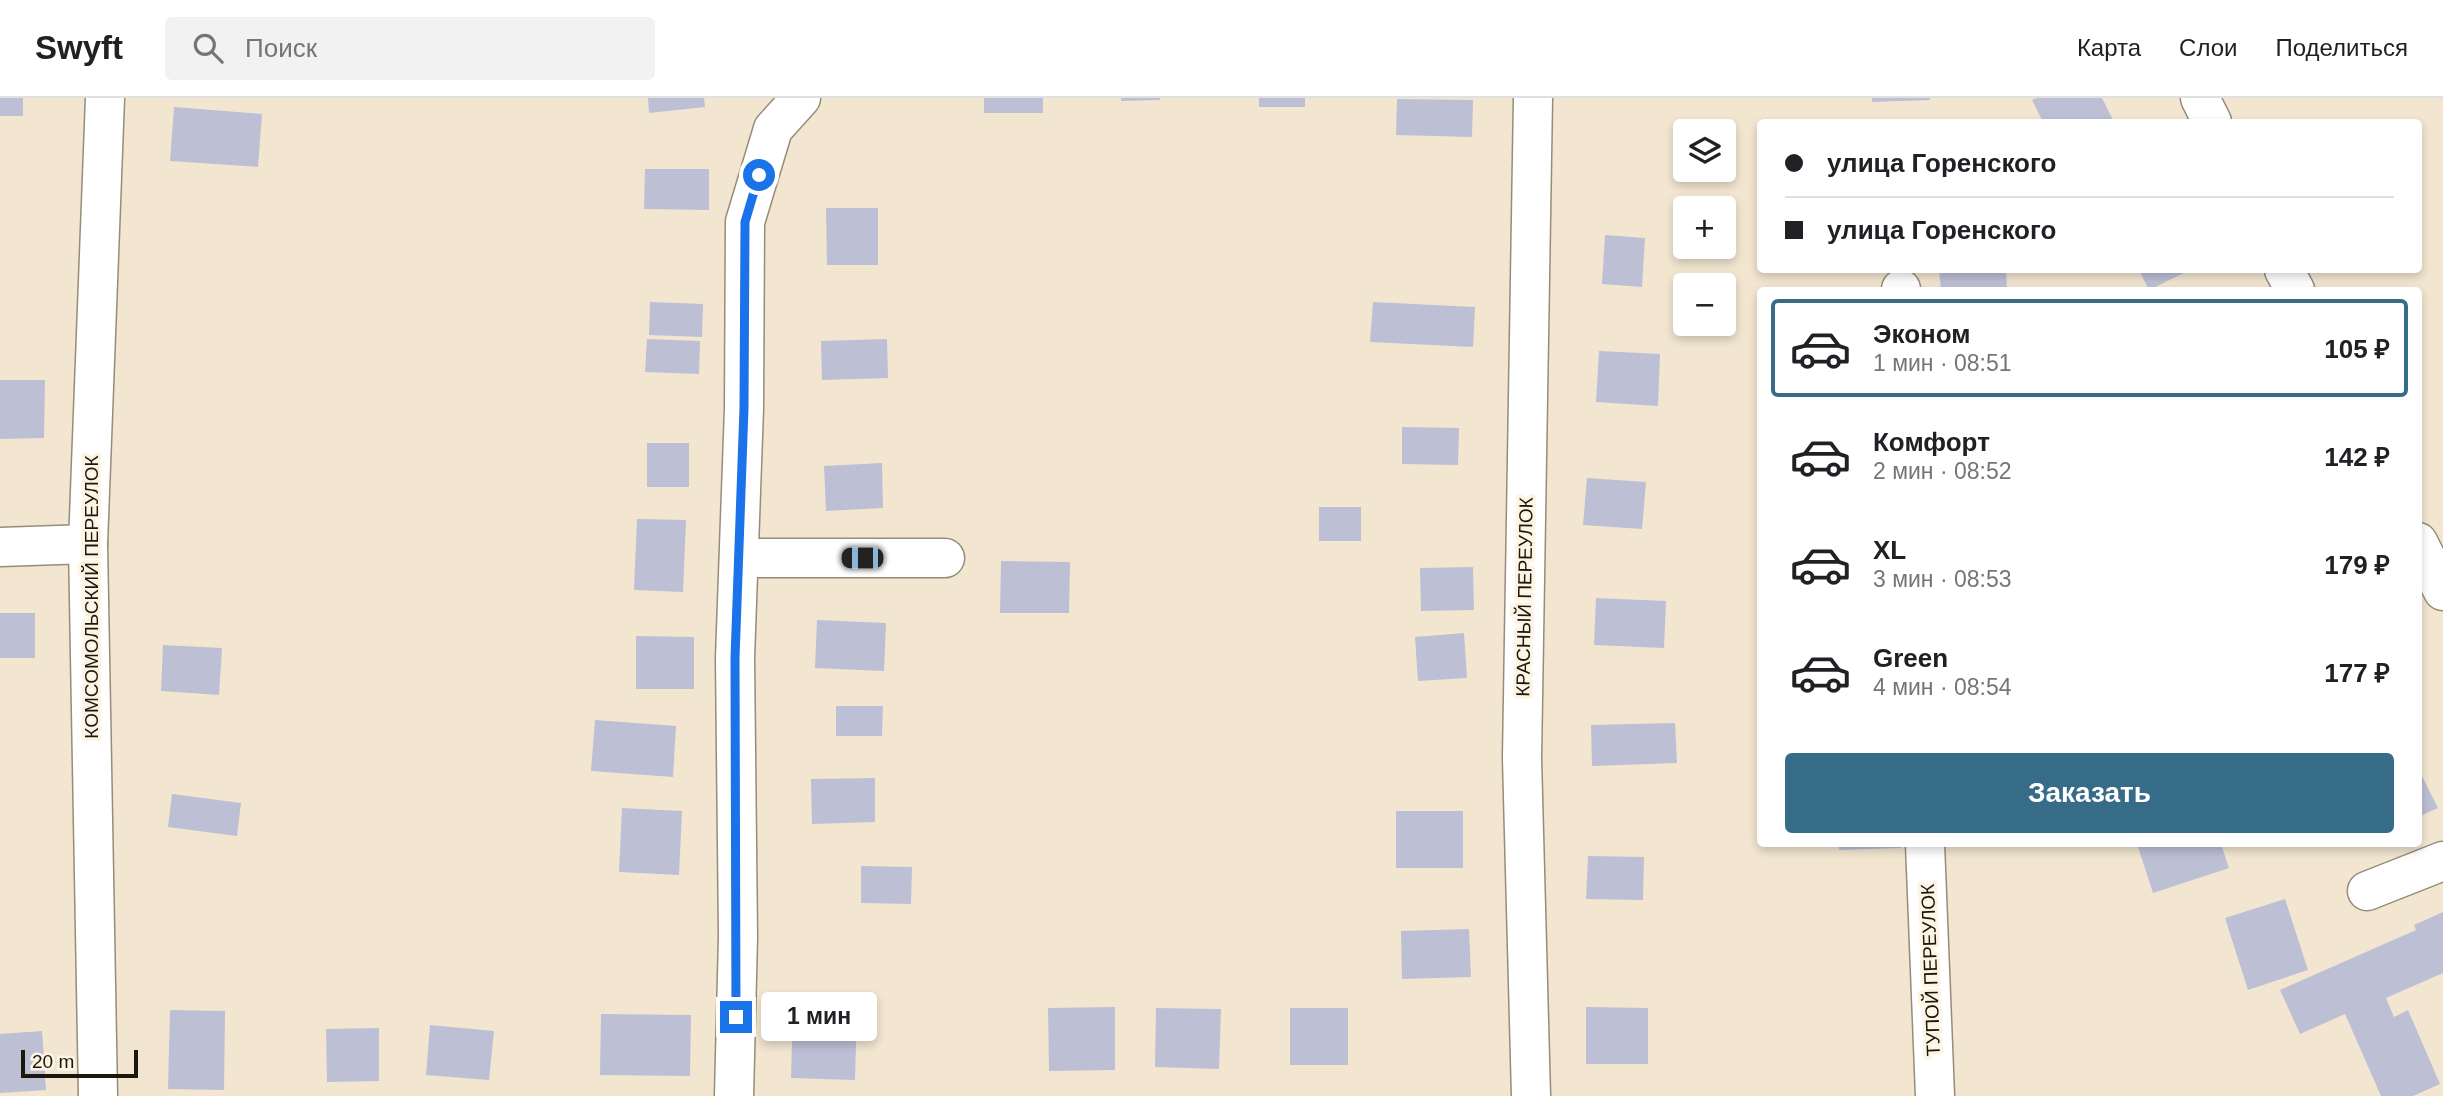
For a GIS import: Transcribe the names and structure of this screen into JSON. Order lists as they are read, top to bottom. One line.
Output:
{"streets":{"street":["КОМСОМОЛЬСКИЙ ПЕРЕУЛОК","КРАСНЫЙ ПЕРЕУЛОК","ТУПОЙ ПЕРЕУЛОК"]},"scale_bar":"20 m","page":{"header":"Swyft","search":"Поиск","nav":["Карта","Слои","Поделиться"],"map_buttons":["+","−"],"banner":["улица Горенского","улица Горенского"],"list":[{"name":"Эконом","note":"1 мин · 08:51","value":"105 ₽"},{"name":"Комфорт","note":"2 мин · 08:52","value":"142 ₽"},{"name":"XL","note":"3 мин · 08:53","value":"179 ₽"},{"name":"Green","note":"4 мин · 08:54","value":"177 ₽"}],"buttons":"Заказать","bubble":"1 мин","scale":"20 m"}}
